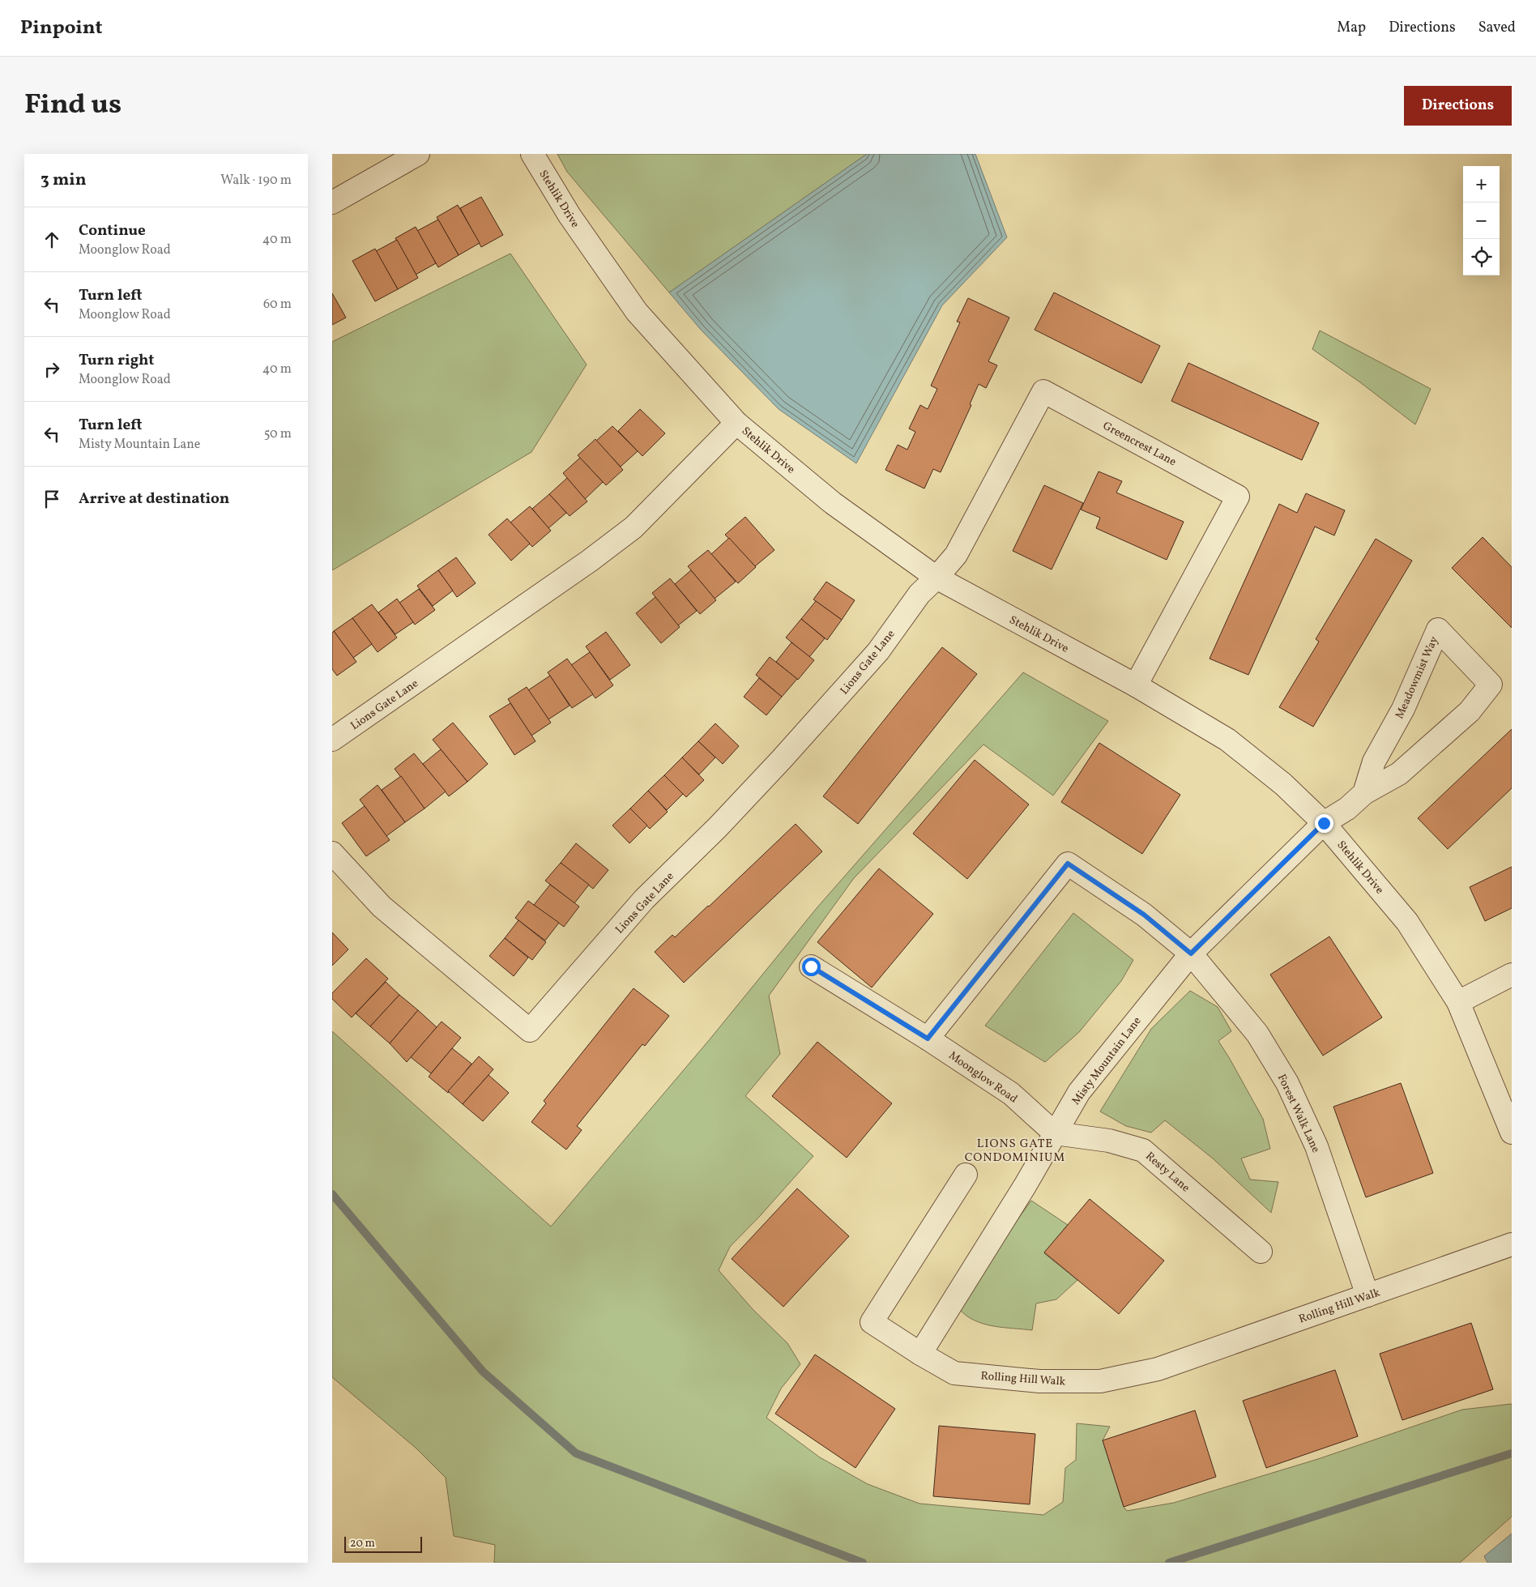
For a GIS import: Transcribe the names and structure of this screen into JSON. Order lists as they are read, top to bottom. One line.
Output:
{"streets":{"street":["Stehlik Drive","Greencrest Lane","Lions Gate Lane","Meadowmist Way","Misty Mountain Lane","Moonglow Road","Forest Walk Lane","Resty Lane","Rolling Hill Walk"]},"crossings":[["Stehlik Drive","Greencrest Lane"],["Stehlik Drive","Lions Gate Lane"],["Stehlik Drive","Meadowmist Way"],["Stehlik Drive","Misty Mountain Lane"],["Greencrest Lane","Lions Gate Lane"],["Meadowmist Way","Misty Mountain Lane"],["Misty Mountain Lane","Moonglow Road"],["Misty Mountain Lane","Forest Walk Lane"],["Misty Mountain Lane","Resty Lane"],["Misty Mountain Lane","Rolling Hill Walk"],["Moonglow Road","Resty Lane"],["Forest Walk Lane","Rolling Hill Walk"]],"districts":["LIONS GATE CONDOMINIUM"],"scale_bar":"20 m","page":{"header":"Pinpoint","nav":["Map","Directions","Saved"],"title":"Find us","buttons":"Directions","heading":["3 min","Walk · 190 m"],"map_buttons":["+","−"],"list":[["Continue","Moonglow Road","40 m"],["Turn left","Moonglow Road","60 m"],["Turn right","Moonglow Road","40 m"],["Turn left","Misty Mountain Lane","50 m"],"Arrive at destination"],"scale":"20 m"}}
